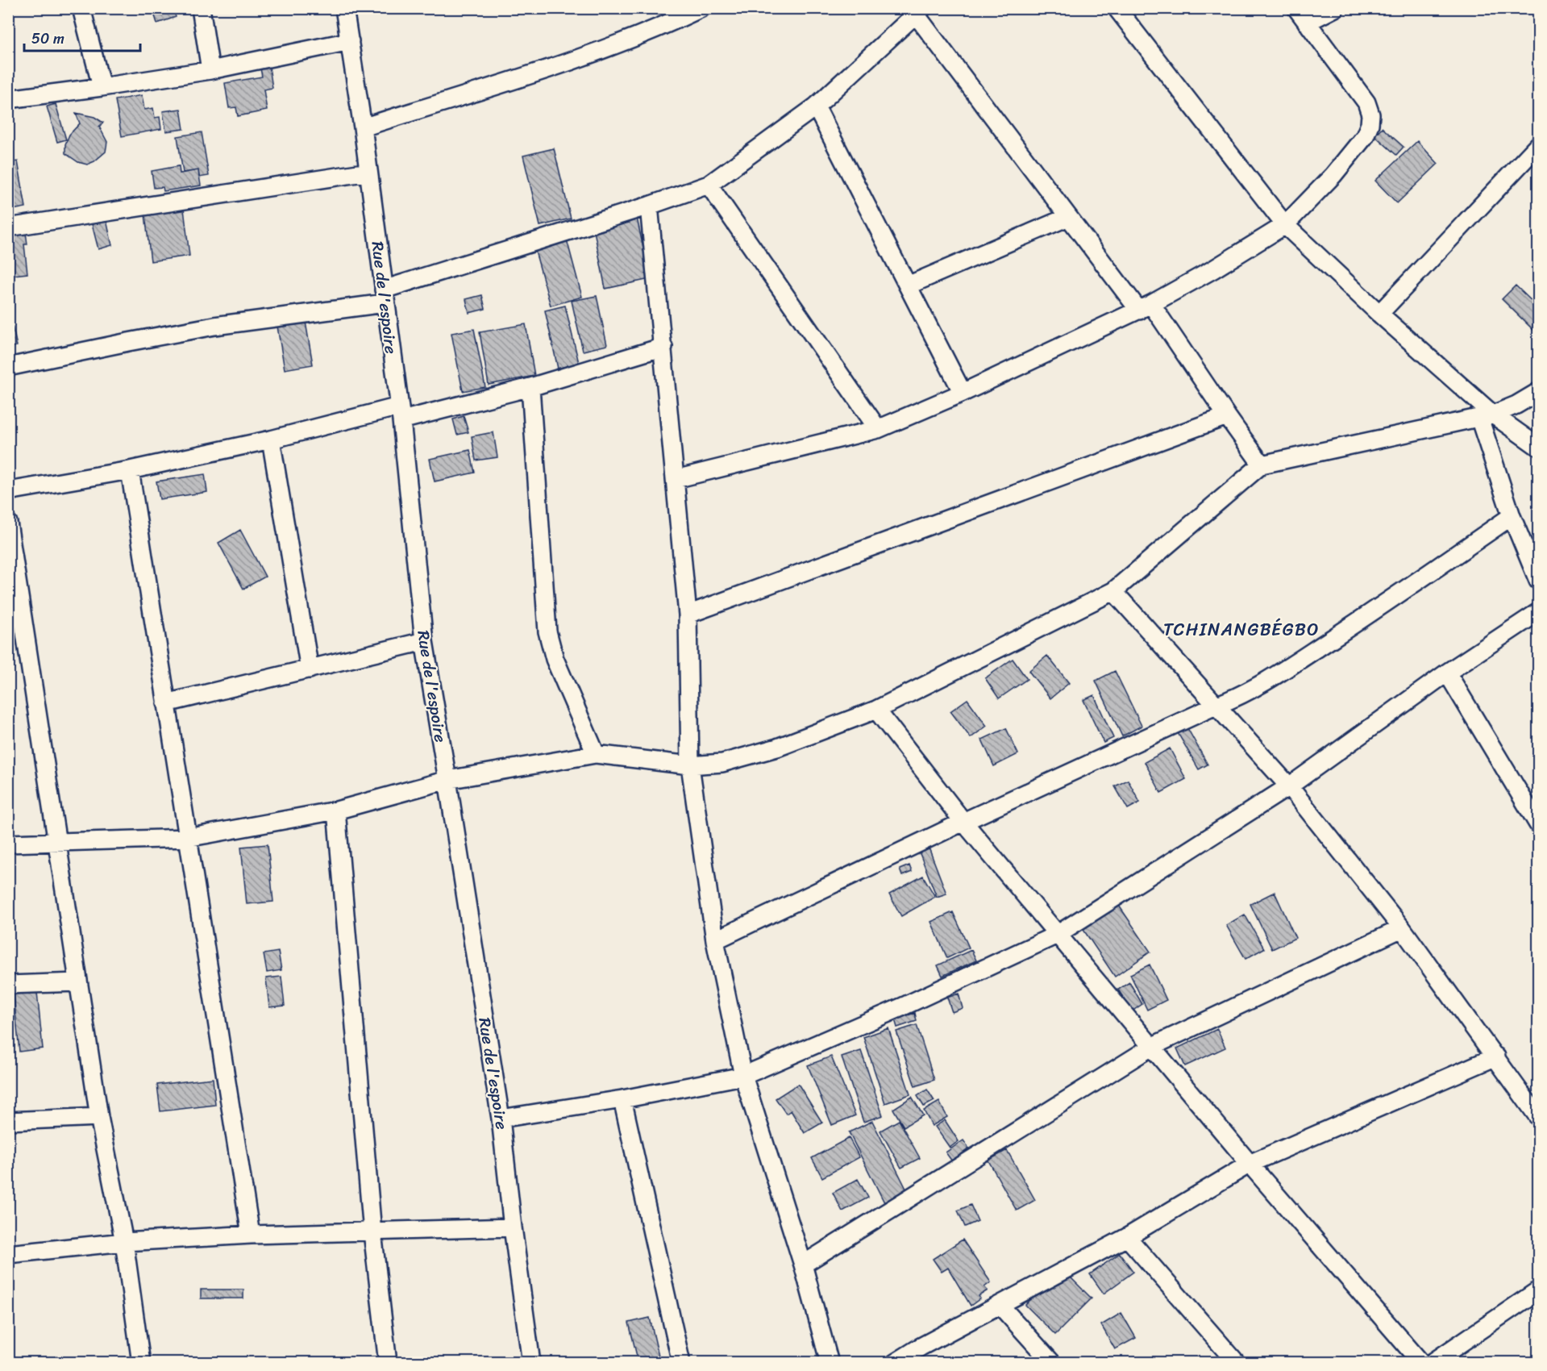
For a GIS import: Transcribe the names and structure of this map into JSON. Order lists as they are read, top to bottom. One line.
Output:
{"streets":{"street":["Rue de l'espoire"]},"districts":["TCHINANGBÉGBO"],"scale_bar":"50 m"}
